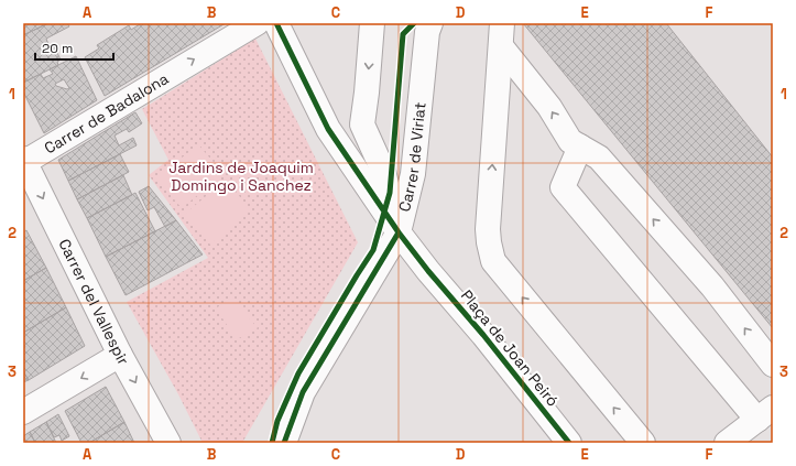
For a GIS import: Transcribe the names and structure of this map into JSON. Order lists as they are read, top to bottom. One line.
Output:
{"streets":{"street":["Carrer de Badalona","Carrer de Viriat","Carrer del Vallespir","Plaça de Joan Peiró"]},"crossings":[["Carrer de Badalona","Carrer del Vallespir"],["Carrer de Viriat","Plaça de Joan Peiró"]],"one_way":["Carrer de Badalona","Carrer del Vallespir"],"parks":["Jardins de Joaquim Domingo i Sanchez"],"scale_bar":"20 m","grid":{"columns":["A","B","C","D","E","F"],"rows":["1","2","3"]}}
